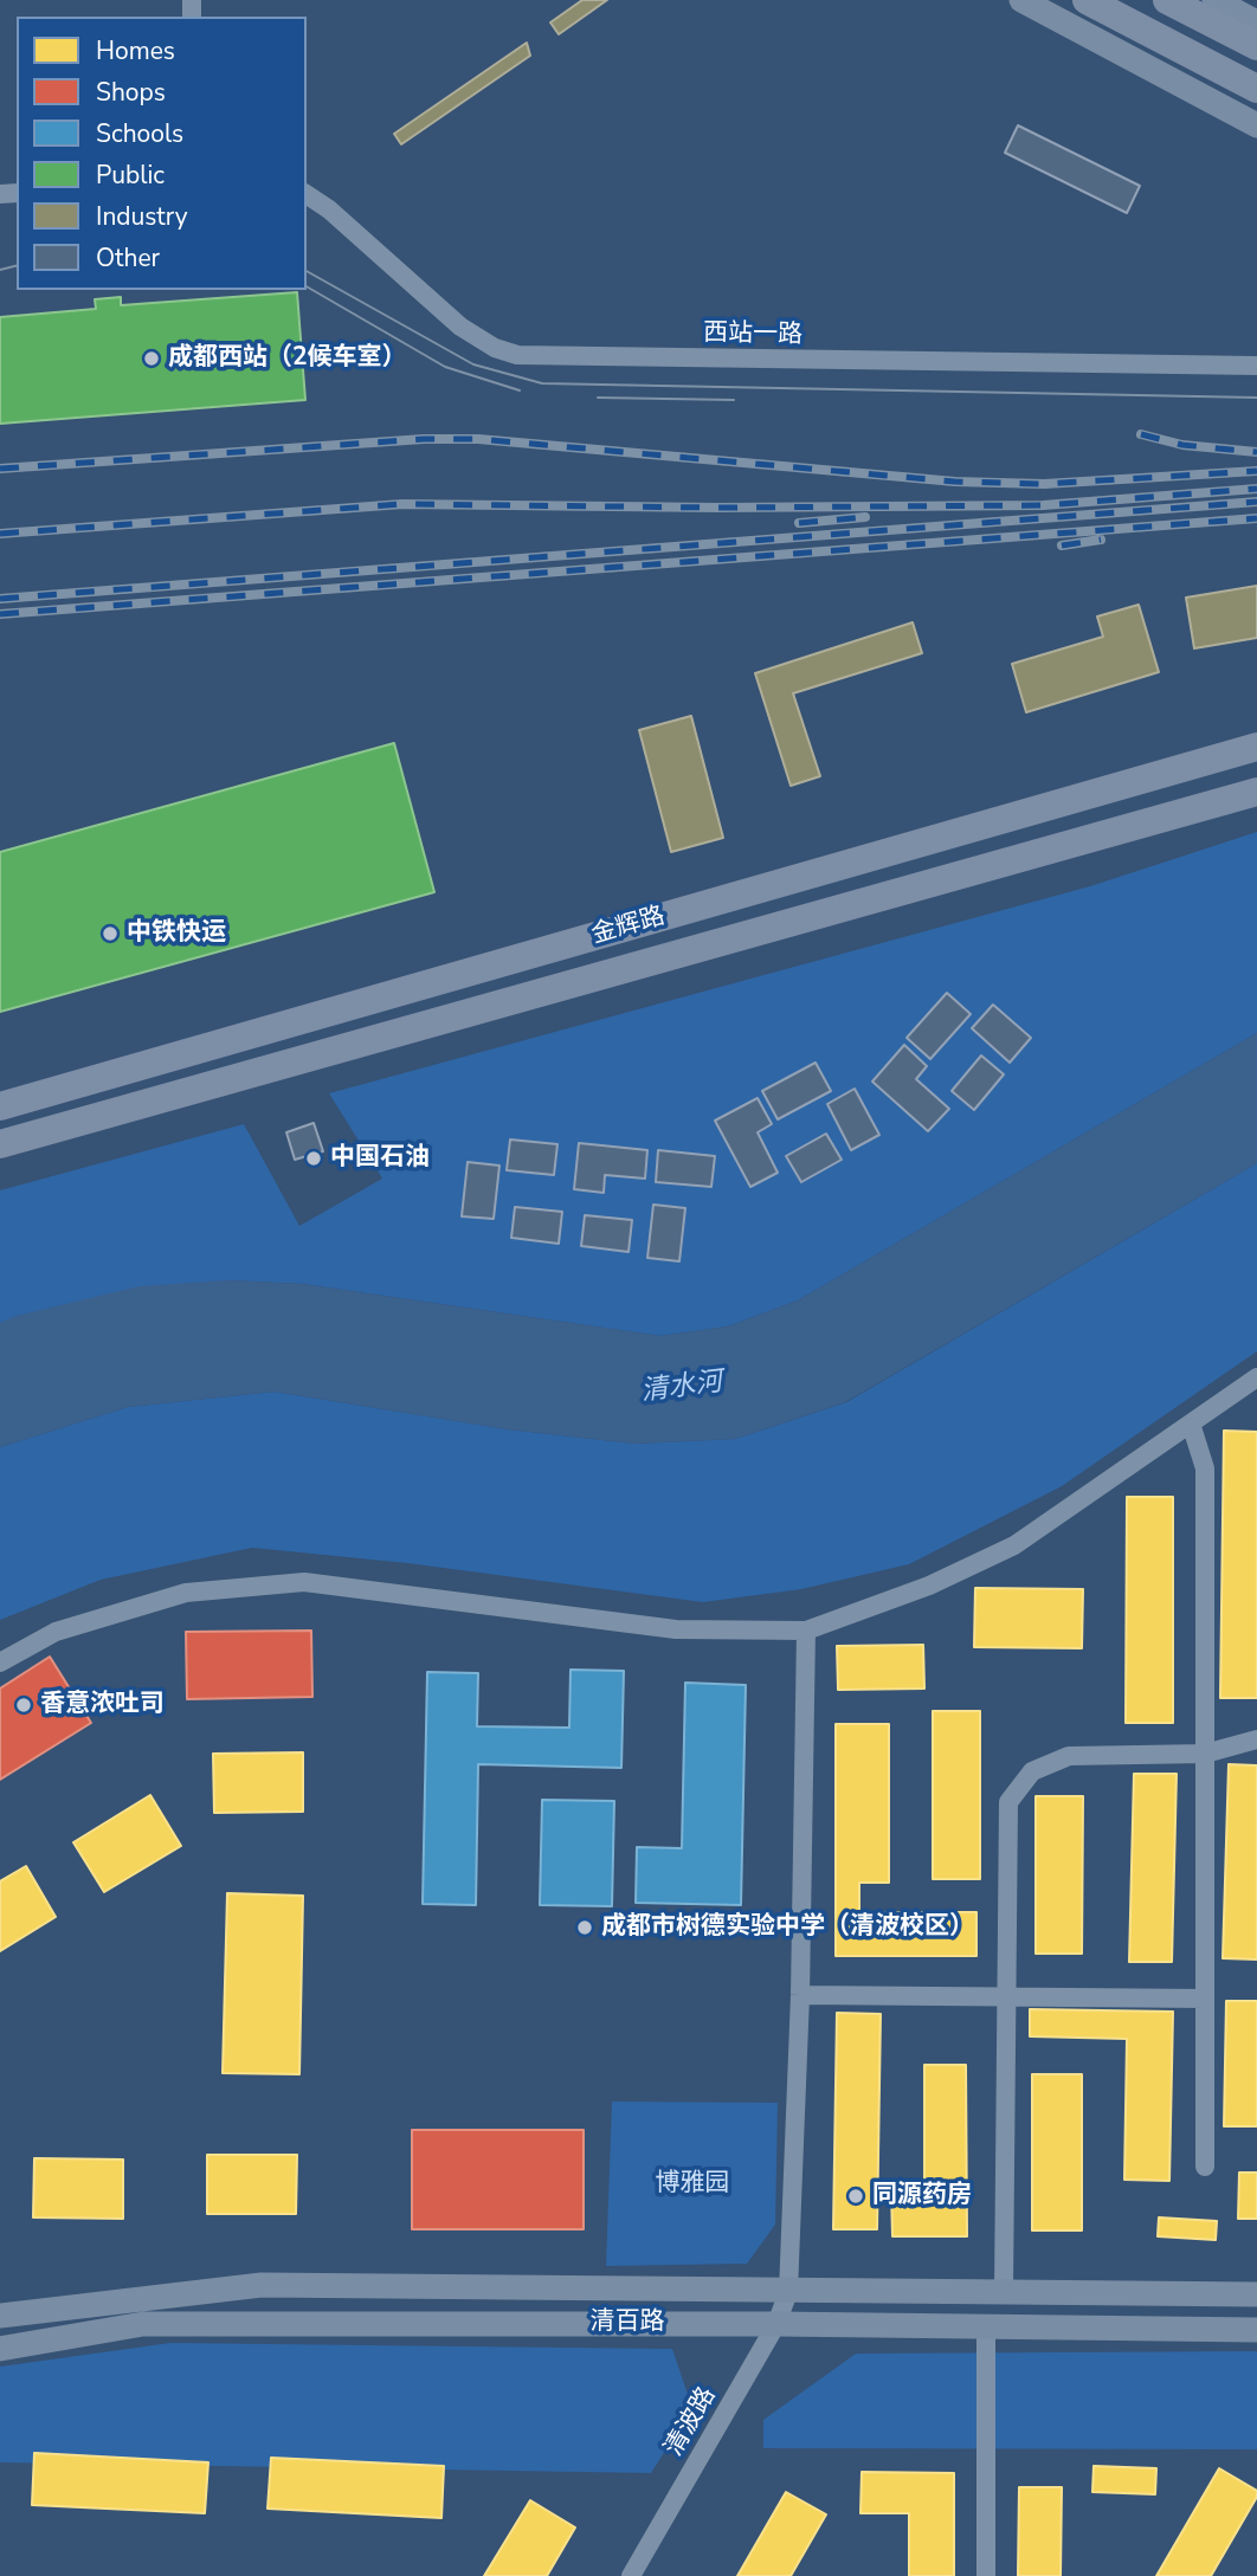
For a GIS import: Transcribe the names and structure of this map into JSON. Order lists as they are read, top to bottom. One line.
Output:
{"streets":{"main road":["金辉路"],"street":["西站一路","清百路","清波路"]},"crossings":[["清百路","清波路"]],"water":["清水河"],"parks":["博雅园"],"places":["成都西站（2候车室）","中铁快运","中国石油","香意浓吐司","成都市树德实验中学（清波校区）","同源药房"],"legend":["Homes","Shops","Schools","Public","Industry","Other"]}
